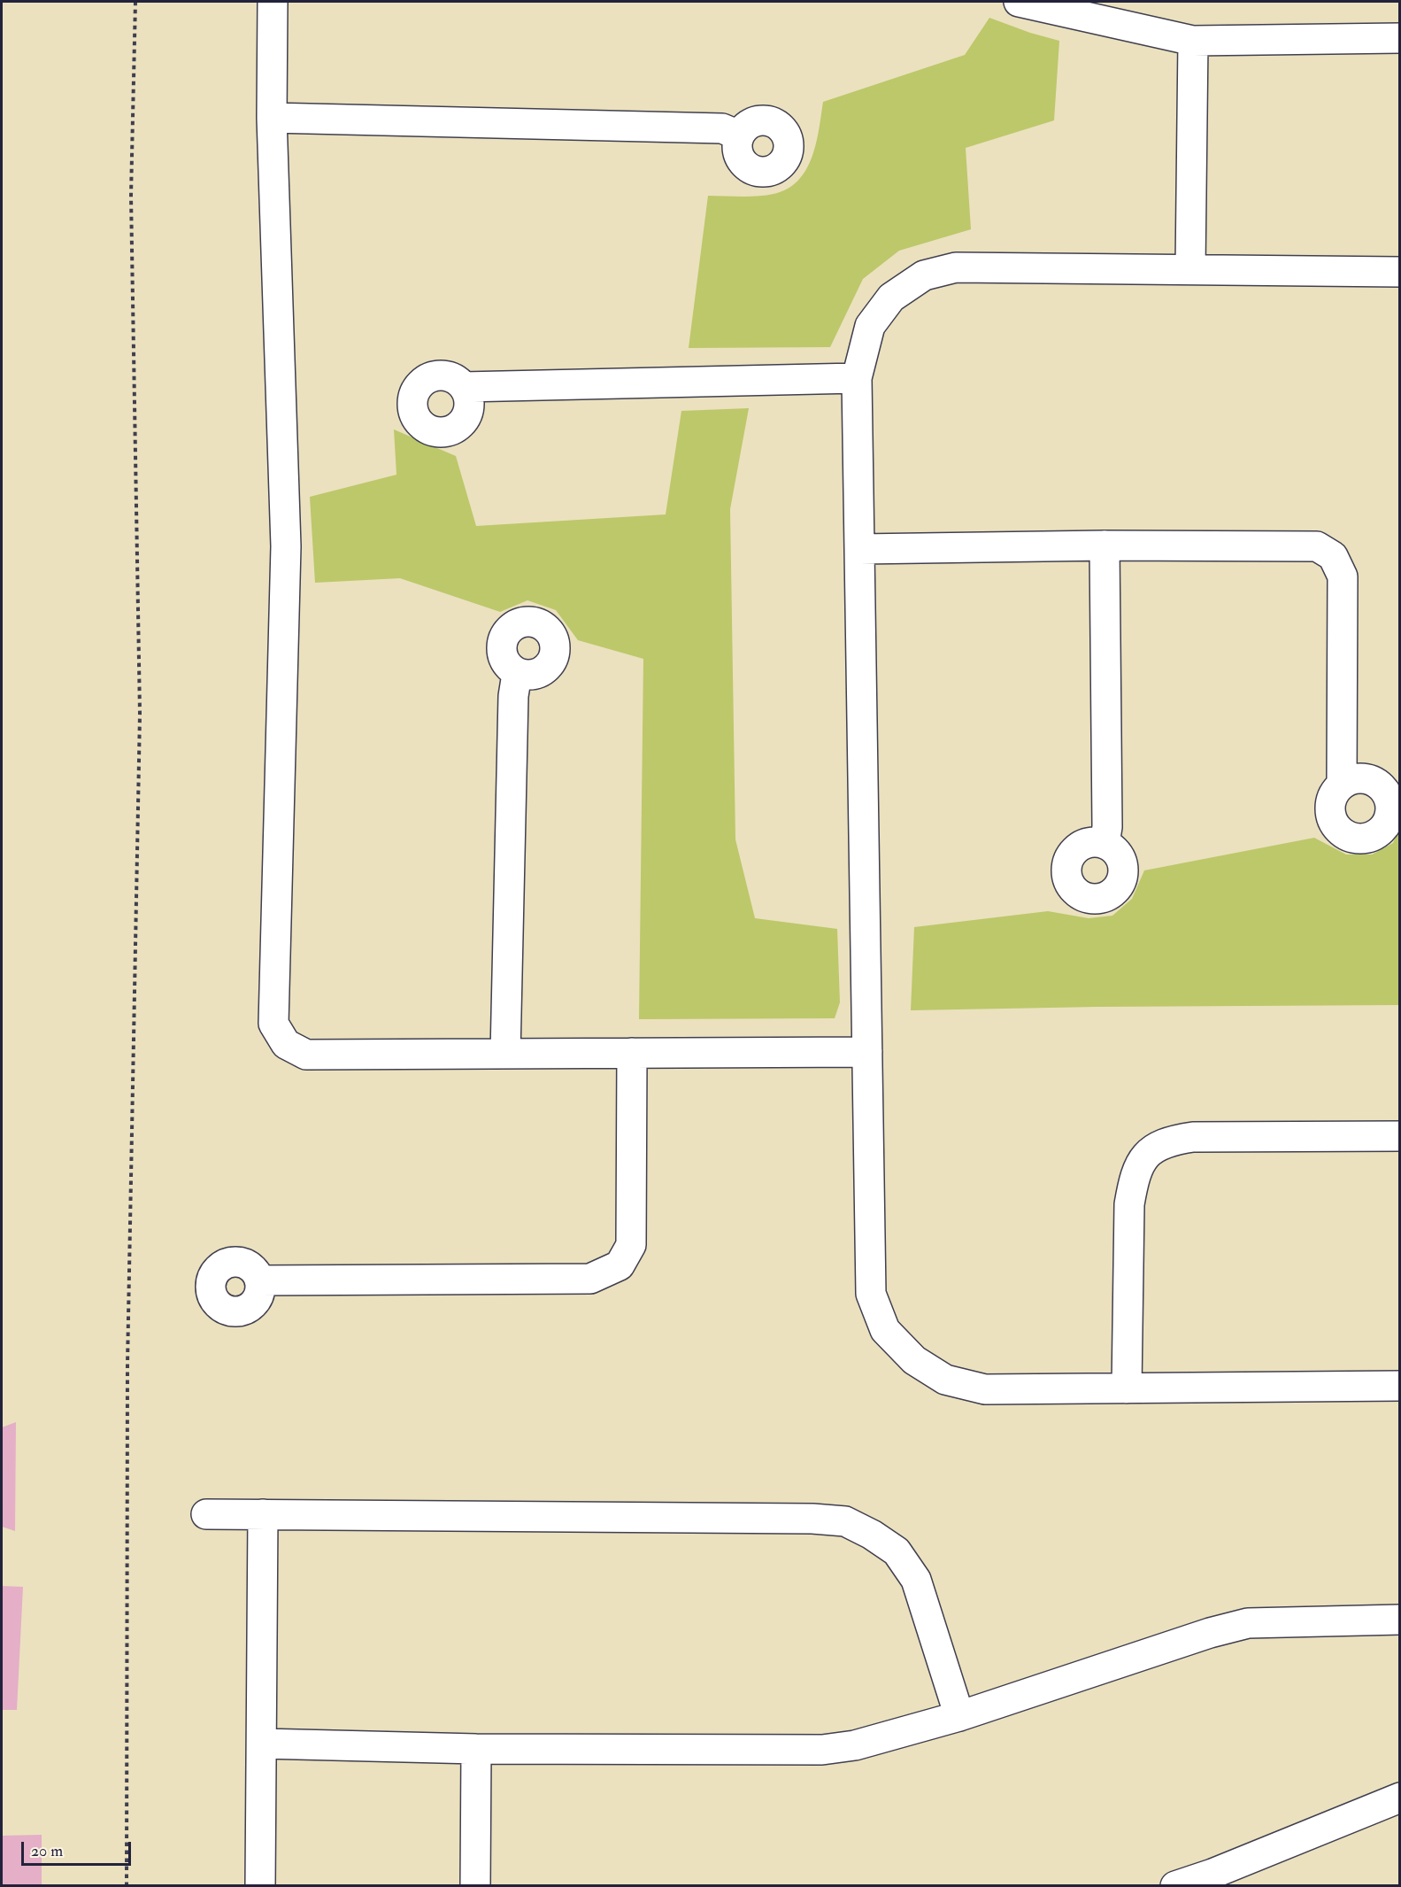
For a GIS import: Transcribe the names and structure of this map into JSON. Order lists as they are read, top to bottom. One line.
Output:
{"scale_bar":"20 m"}
